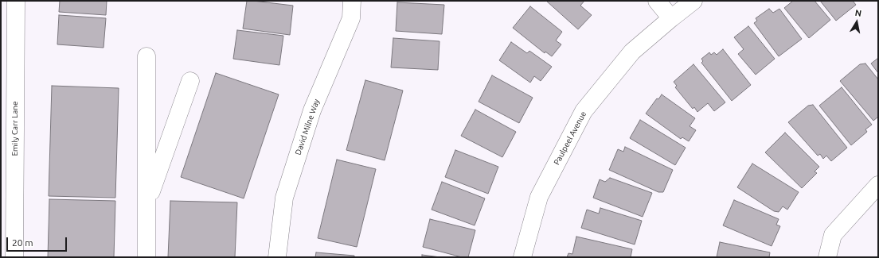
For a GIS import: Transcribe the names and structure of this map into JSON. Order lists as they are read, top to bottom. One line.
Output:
{"streets":{"street":["David Milne Way","Emily Carr Lane","Paulpeel Avenue"]},"scale_bar":"20 m","north":"top"}
